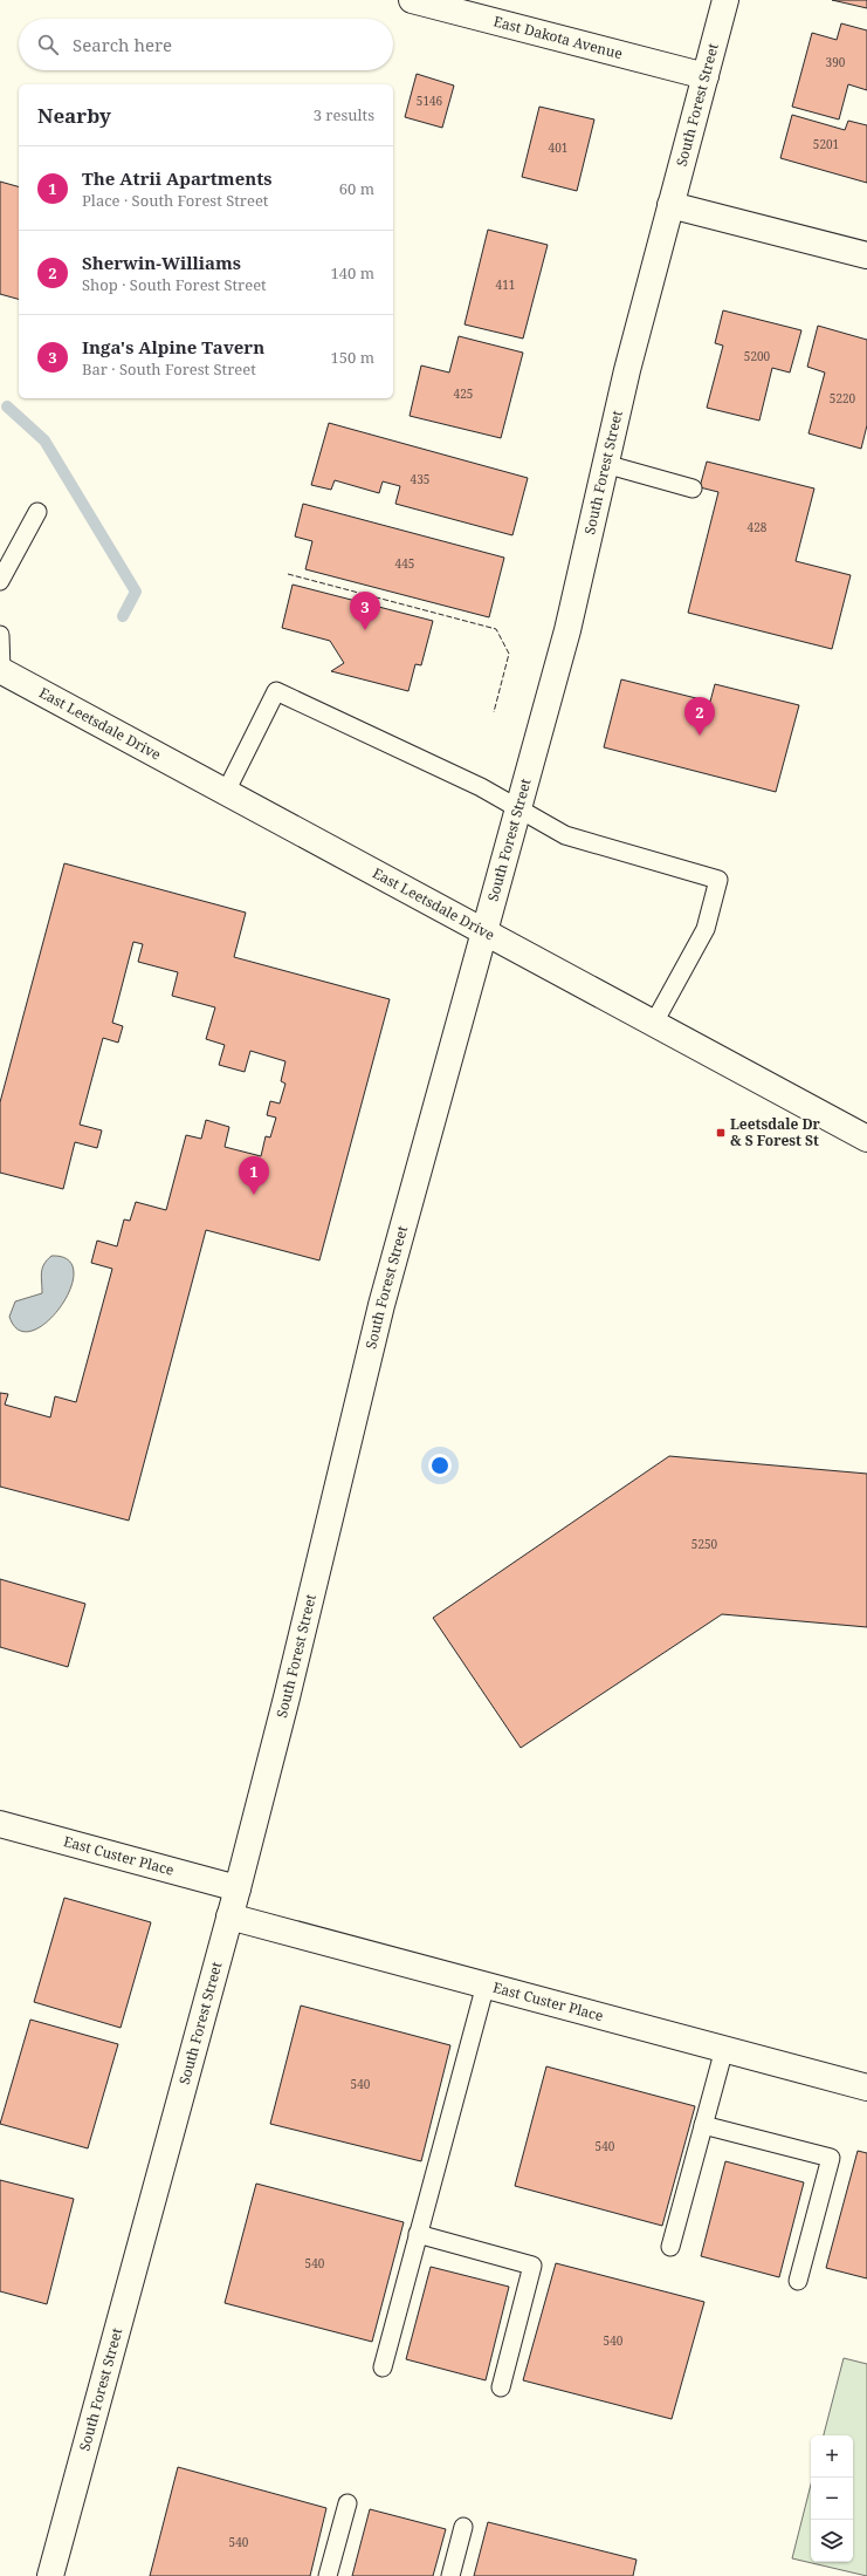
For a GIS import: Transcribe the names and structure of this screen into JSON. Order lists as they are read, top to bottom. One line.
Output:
{"streets":{"street":["East Dakota Avenue","South Forest Street","East Leetsdale Drive","East Custer Place"]},"crossings":[["East Dakota Avenue","South Forest Street"],["South Forest Street","East Leetsdale Drive"],["South Forest Street","East Custer Place"]],"places":{"transit":["Leetsdale Dr & S Forest St"]},"house_numbers":["390","5146","5201","401","411","5200","425","5220","435","428","445","5250","540","540","540","540","540"],"page":{"search":"Search here","heading":["Nearby","3 results"],"list":[{"mark":"1","name":"The Atrii Apartments","note":"Place · South Forest Street","value":"60 m"},{"mark":"2","name":"Sherwin-Williams","note":"Shop · South Forest Street","value":"140 m"},{"mark":"3","name":"Inga's Alpine Tavern","note":"Bar · South Forest Street","value":"150 m"}],"pins":["3","2","1"],"map_buttons":["+","−"]}}
